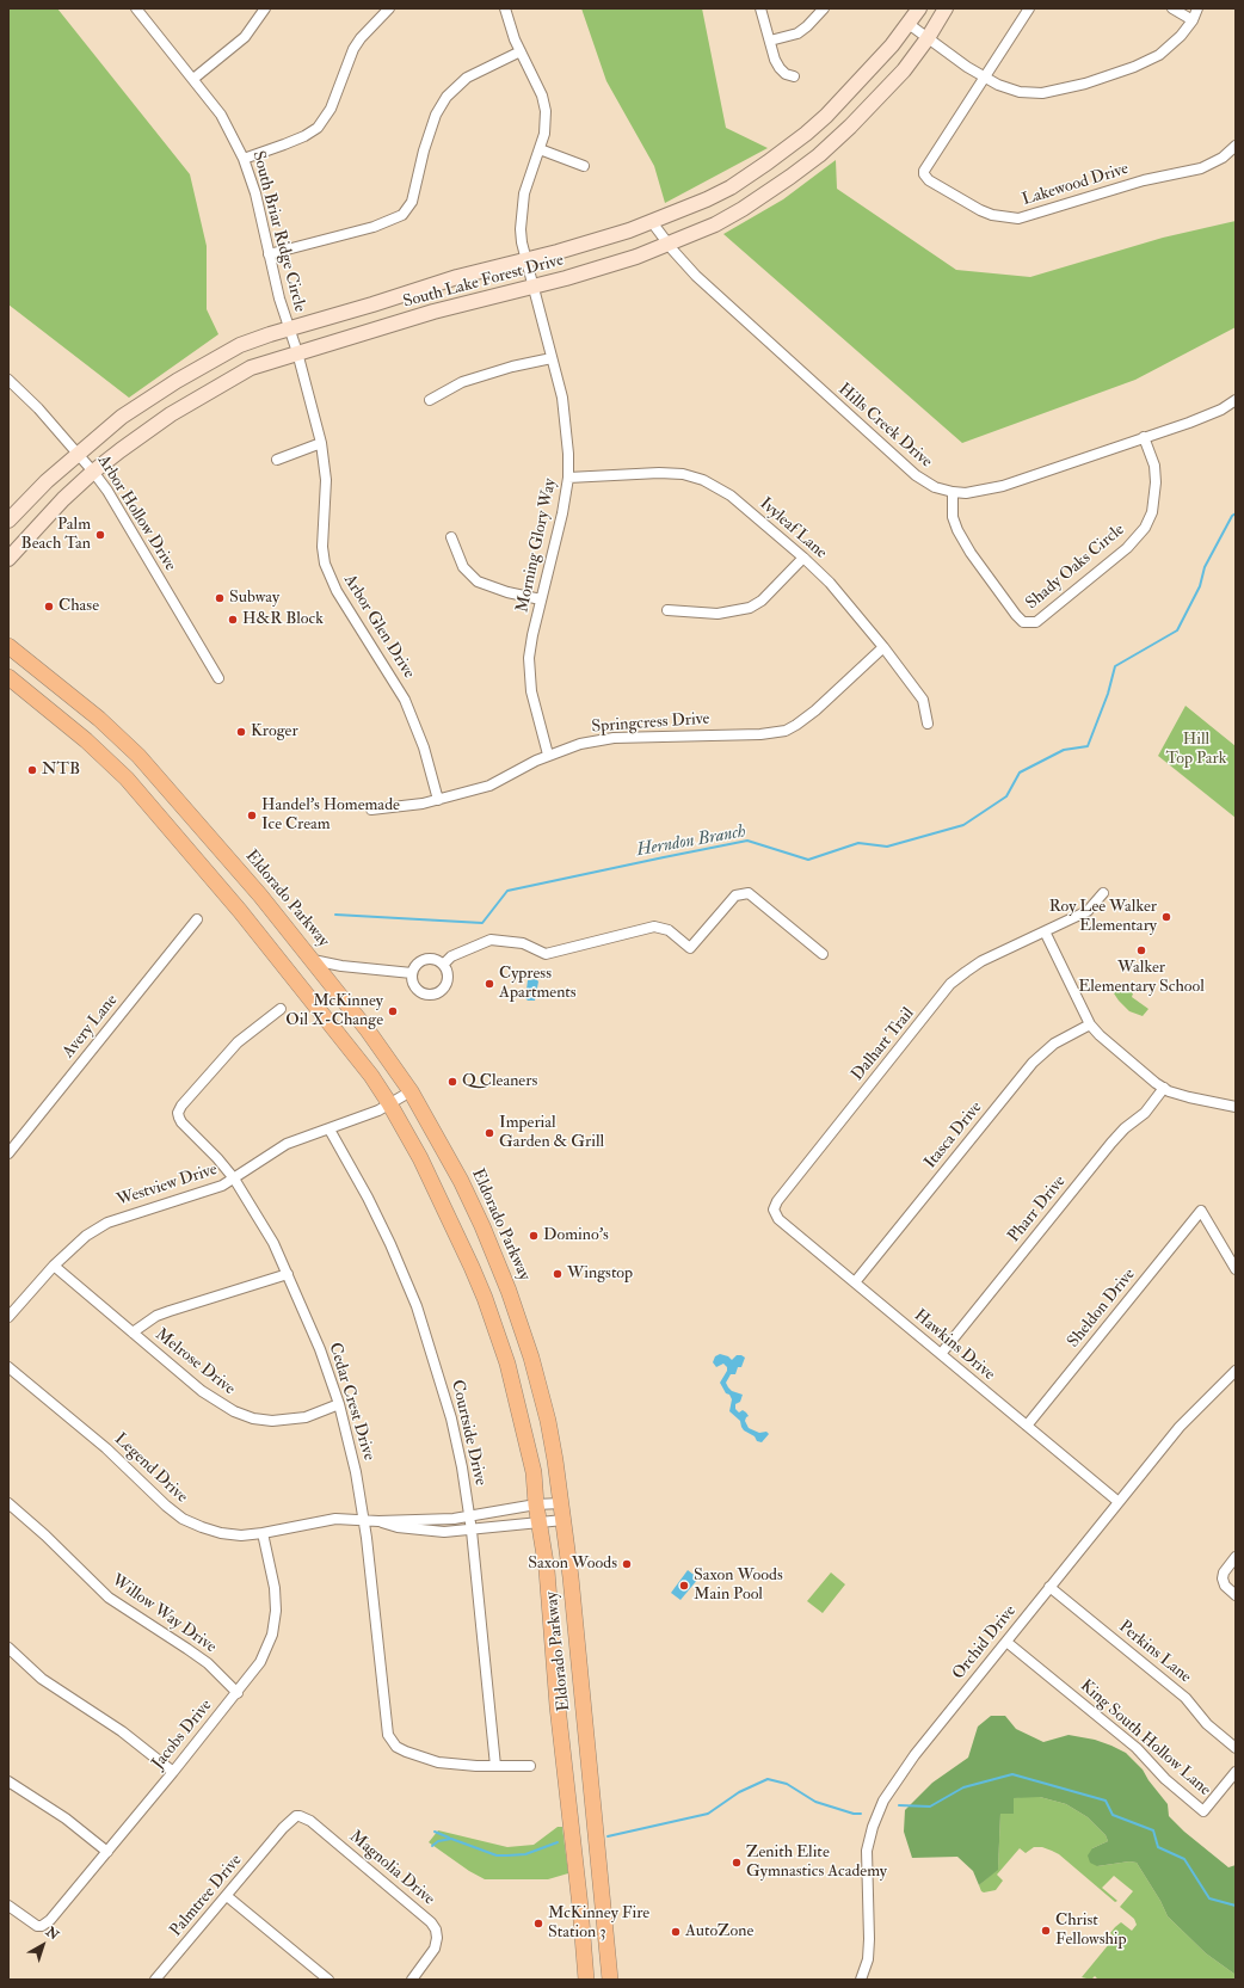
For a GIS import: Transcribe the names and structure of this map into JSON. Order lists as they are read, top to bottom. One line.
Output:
{"streets":{"main road":["South Lake Forest Drive","Eldorado Parkway"],"street":["Lakewood Drive","South Briar Ridge Circle","Hills Creek Drive","Arbor Hollow Drive","Ivyleaf Lane","Morning Glory Way","Shady Oaks Circle","Arbor Glen Drive","Springcress Drive","Avery Lane","Dalhart Trail","Itasca Drive","Westview Drive","Pharr Drive","Sheldon Drive","Hawkins Drive","Melrose Drive","Cedar Crest Drive","Courtside Drive","Legend Drive","Willow Way Drive","Orchid Drive","Perkins Lane","Jacobs Drive","King South Hollow Lane","Magnolia Drive","Palmtree Drive"]},"crossings":[["South Briar Ridge Circle","South Lake Forest Drive"],["South Briar Ridge Circle","Arbor Glen Drive"],["South Lake Forest Drive","Hills Creek Drive"],["South Lake Forest Drive","Arbor Hollow Drive"],["South Lake Forest Drive","Morning Glory Way"],["South Lake Forest Drive","Arbor Glen Drive"],["Hills Creek Drive","Shady Oaks Circle"],["Ivyleaf Lane","Morning Glory Way"],["Ivyleaf Lane","Springcress Drive"],["Morning Glory Way","Springcress Drive"],["Arbor Glen Drive","Springcress Drive"],["Eldorado Parkway","Westview Drive"],["Eldorado Parkway","Legend Drive"],["Dalhart Trail","Hawkins Drive"],["Itasca Drive","Hawkins Drive"],["Westview Drive","Melrose Drive"],["Westview Drive","Cedar Crest Drive"],["Westview Drive","Courtside Drive"],["Pharr Drive","Hawkins Drive"],["Sheldon Drive","Hawkins Drive"],["Hawkins Drive","Orchid Drive"],["Melrose Drive","Cedar Crest Drive"],["Cedar Crest Drive","Courtside Drive"],["Cedar Crest Drive","Legend Drive"],["Courtside Drive","Legend Drive"],["Legend Drive","Jacobs Drive"],["Willow Way Drive","Jacobs Drive"],["Orchid Drive","Perkins Lane"],["Orchid Drive","King South Hollow Lane"],["Magnolia Drive","Palmtree Drive"]],"water":["Herndon Branch"],"parks":["Hill Top Park"],"places":["Palm Beach Tan","Subway","Chase","H&R Block","Kroger","NTB","Handel's Homemade Ice Cream","Roy Lee Walker Elementary","Walker Elementary School","Cypress Apartments","McKinney Oil X-Change","Q Cleaners","Imperial Garden & Grill","Domino's","Wingstop","Saxon Woods","Saxon Woods Main Pool","Zenith Elite Gymnastics Academy","McKinney Fire Station 3","Christ Fellowship","AutoZone"],"north":"top right"}
